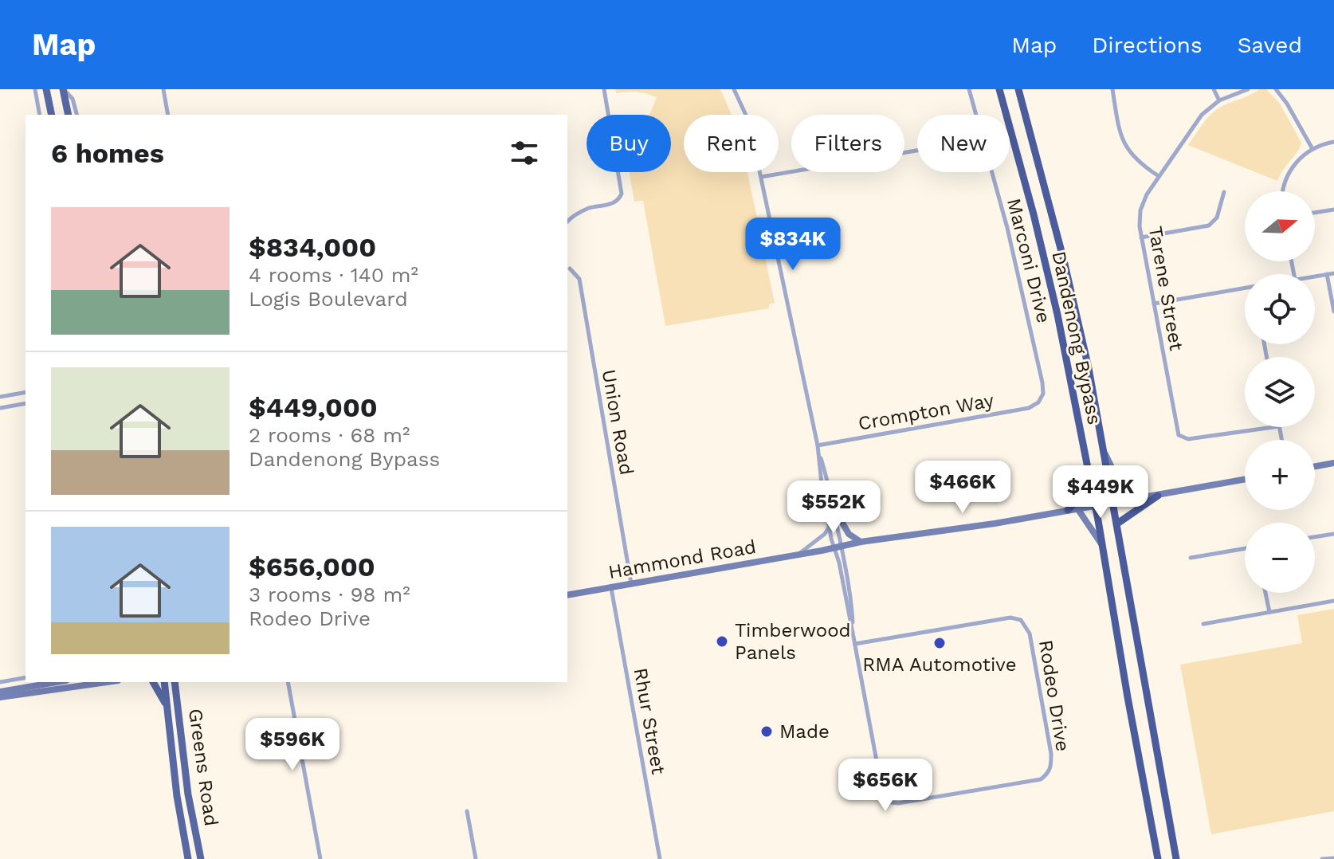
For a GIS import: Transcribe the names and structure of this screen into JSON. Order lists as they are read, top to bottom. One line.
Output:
{"streets":{"highway":["Dandenong Bypass"],"main road":["Hammond Road","Greens Road"],"street":["Marconi Drive","Tarene Street","Crompton Way","Union Road","Rodeo Drive","Rhur Street"]},"crossings":[["Marconi Drive","Crompton Way"],["Dandenong Bypass","Hammond Road"],["Union Road","Hammond Road"],["Hammond Road","Rodeo Drive"],["Hammond Road","Rhur Street"]],"places":["Timberwood Panels","RMA Automotive","Made"],"north":"right","page":{"header":"Map","nav":["Map","Directions","Saved"],"chip":["Buy","Rent","Filters","New"],"heading":"6 homes","map_buttons":["+","−"],"list":[{"name":"$834,000","note":"4 rooms · 140 m² · Logis Boulevard"},{"name":"$449,000","note":"2 rooms · 68 m² · Dandenong Bypass"},{"name":"$656,000","note":"3 rooms · 98 m² · Rodeo Drive"}],"price":["$834K","$466K","$449K","$552K","$596K","$656K"]}}
